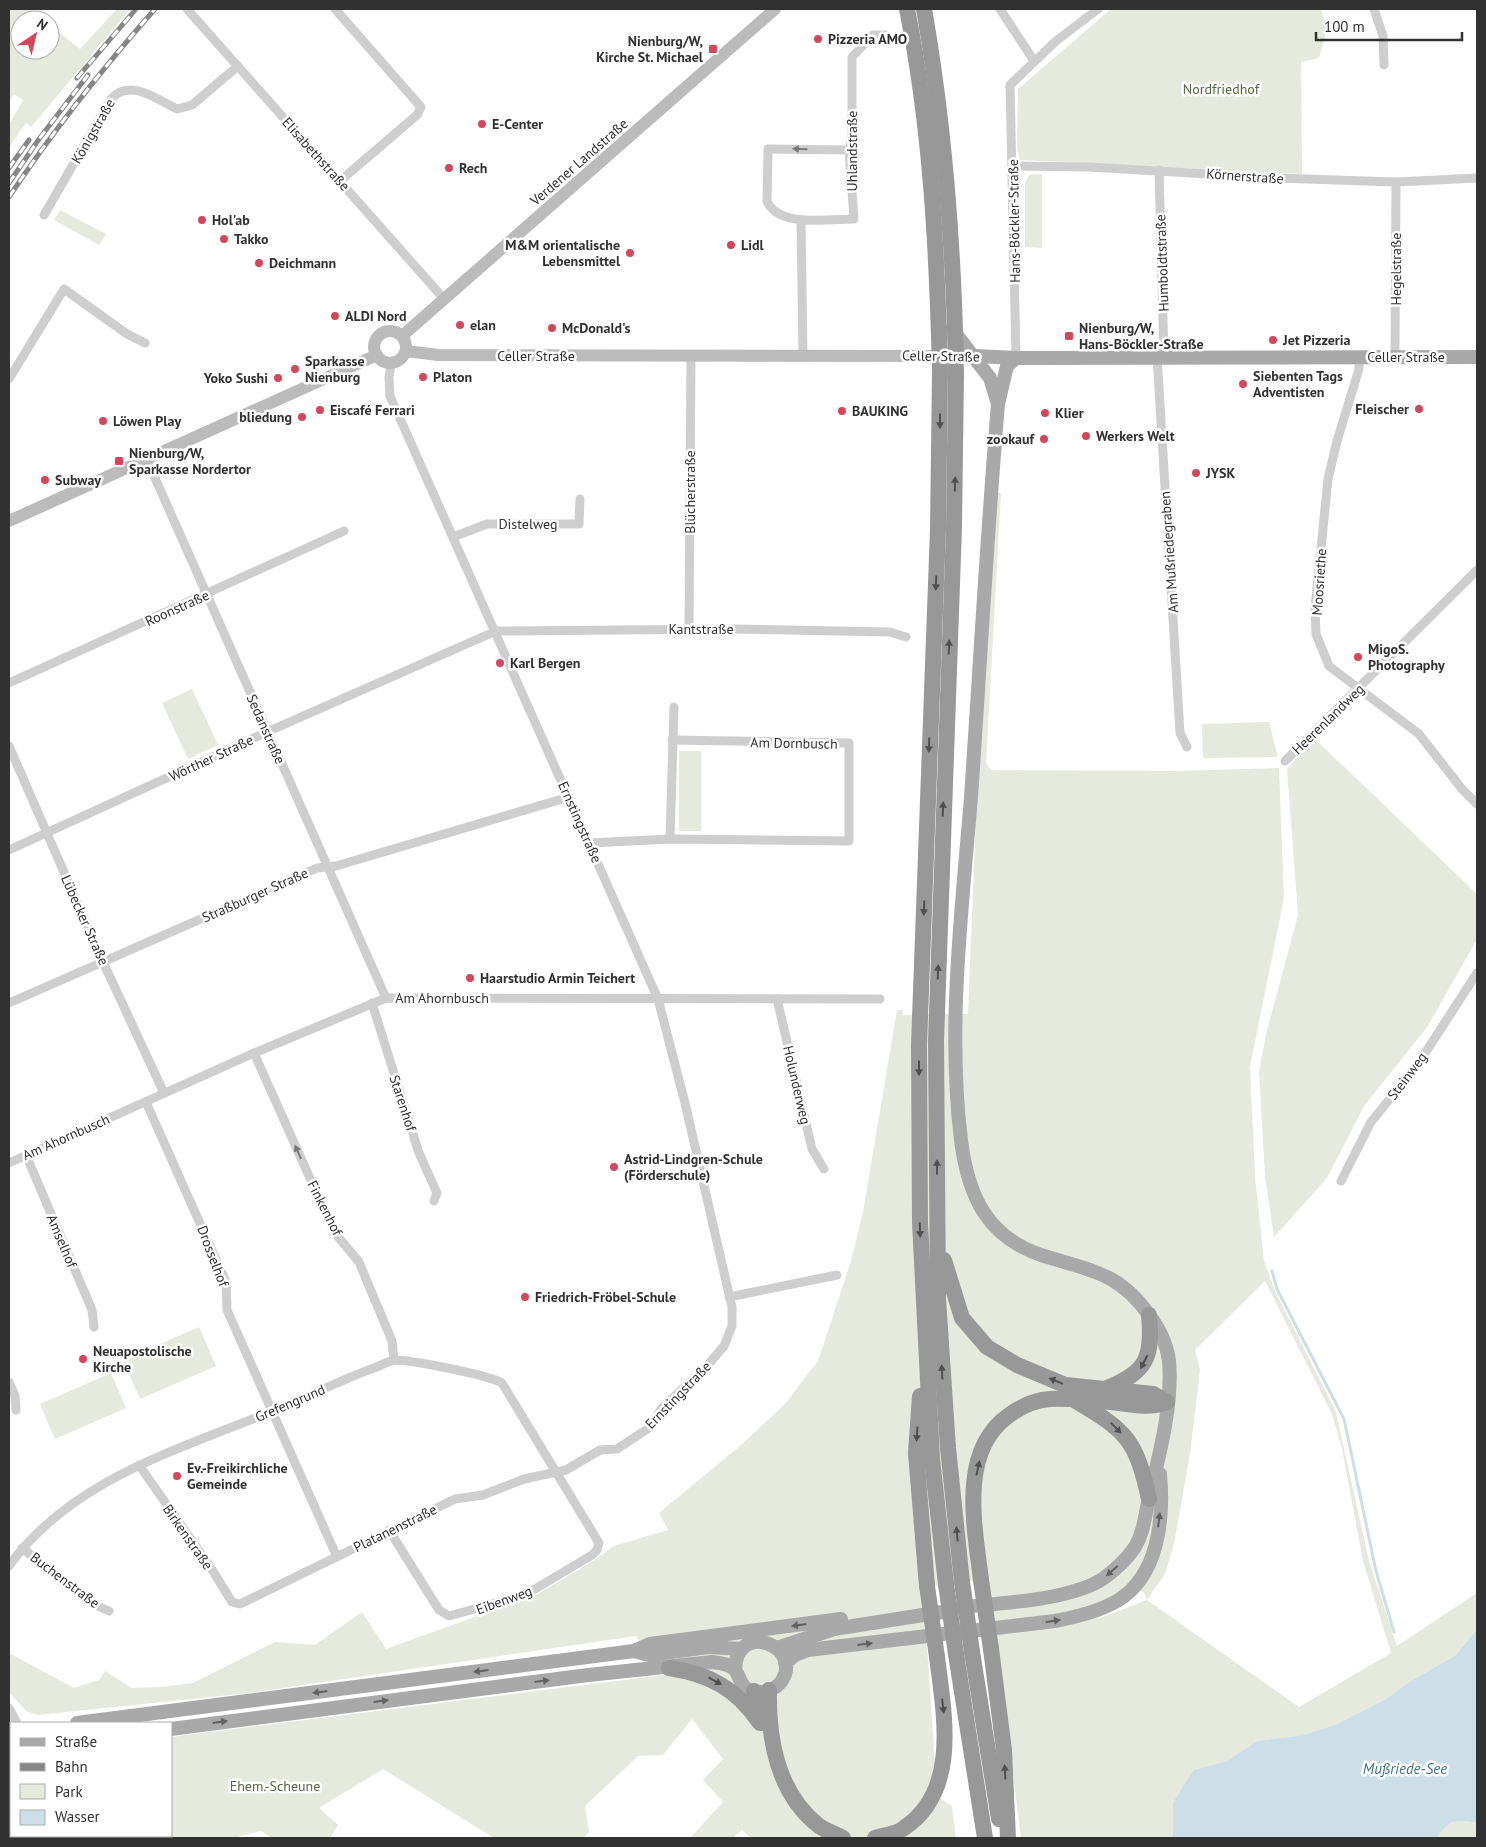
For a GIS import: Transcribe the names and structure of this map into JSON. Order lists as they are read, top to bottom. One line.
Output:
{"streets":{"main road":["Verdener Landstraße","Celler Straße"],"street":["Königstraße","Uhlandstraße","Elisabethstraße","Körnerstraße","Hans-Böckler-Straße","Humboldtstraße","Hegelstraße","Blücherstraße","Distelweg","Am Mußriedegraben","Moosriethe","Roonstraße","Kantstraße","Heerenlandweg","Sedanstraße","Am Dornbusch","Wörther Straße","Ernstingstraße","Straßburger Straße","Lübecker Straße","Am Ahornbusch","Steinweg","Holunderweg","Starenhof","Finkenhof","Amselhof","Drosselhof","Grefengrund","Platanenstraße","Birkenstraße","Buchenstraße","Eibenweg"]},"crossings":[["Königstraße","Elisabethstraße"],["Elisabethstraße","Verdener Landstraße"],["Verdener Landstraße","Celler Straße"],["Verdener Landstraße","Ernstingstraße"],["Körnerstraße","Hans-Böckler-Straße"],["Körnerstraße","Humboldtstraße"],["Körnerstraße","Hegelstraße"],["Hans-Böckler-Straße","Celler Straße"],["Humboldtstraße","Celler Straße"],["Humboldtstraße","Am Mußriedegraben"],["Hegelstraße","Celler Straße"],["Celler Straße","Blücherstraße"],["Celler Straße","Am Mußriedegraben"],["Celler Straße","Moosriethe"],["Celler Straße","Ernstingstraße"],["Blücherstraße","Kantstraße"],["Distelweg","Ernstingstraße"],["Moosriethe","Heerenlandweg"],["Roonstraße","Sedanstraße"],["Kantstraße","Wörther Straße"],["Kantstraße","Ernstingstraße"],["Sedanstraße","Wörther Straße"],["Sedanstraße","Straßburger Straße"],["Sedanstraße","Am Ahornbusch"],["Am Dornbusch","Ernstingstraße"],["Wörther Straße","Ernstingstraße"],["Wörther Straße","Lübecker Straße"],["Ernstingstraße","Straßburger Straße"],["Ernstingstraße","Am Ahornbusch"],["Ernstingstraße","Platanenstraße"],["Ernstingstraße","Eibenweg"],["Straßburger Straße","Lübecker Straße"],["Lübecker Straße","Am Ahornbusch"],["Am Ahornbusch","Holunderweg"],["Am Ahornbusch","Starenhof"],["Am Ahornbusch","Finkenhof"],["Am Ahornbusch","Amselhof"],["Am Ahornbusch","Drosselhof"],["Finkenhof","Grefengrund"],["Drosselhof","Grefengrund"],["Drosselhof","Platanenstraße"],["Grefengrund","Birkenstraße"],["Grefengrund","Buchenstraße"],["Platanenstraße","Birkenstraße"],["Platanenstraße","Eibenweg"]],"one_way":["Finkenhof"],"water":["Mußriede-See"],"parks":["Nordfriedhof","Ehem.-Scheune"],"places":{"other":["Pizzeria AMO","E-Center","Rech","Hol'ab","Takko","Lidl","M&M orientalische Lebensmittel","Deichmann","ALDI Nord","elan","McDonald's","Jet Pizzeria","Sparkasse Nienburg","Platon","Yoko Sushi","Siebenten Tags Adventisten","Fleischer","Eiscafé Ferrari","BAUKING","Klier","bliedung","Löwen Play","Werkers Welt","zookauf","JYSK","Subway","MigoS. Photography","Karl Bergen","Haarstudio Armin Teichert","Astrid-Lindgren-Schule (Förderschule)","Friedrich-Fröbel-Schule","Neuapostolische Kirche","Ev.-Freikirchliche Gemeinde"],"transit":["Nienburg/W, Kirche St. Michael","Nienburg/W, Hans-Böckler-Straße","Nienburg/W, Sparkasse Nordertor"]},"legend":["Straße","Bahn","Park","Wasser"],"scale_bar":"100 m","north":"top right"}
